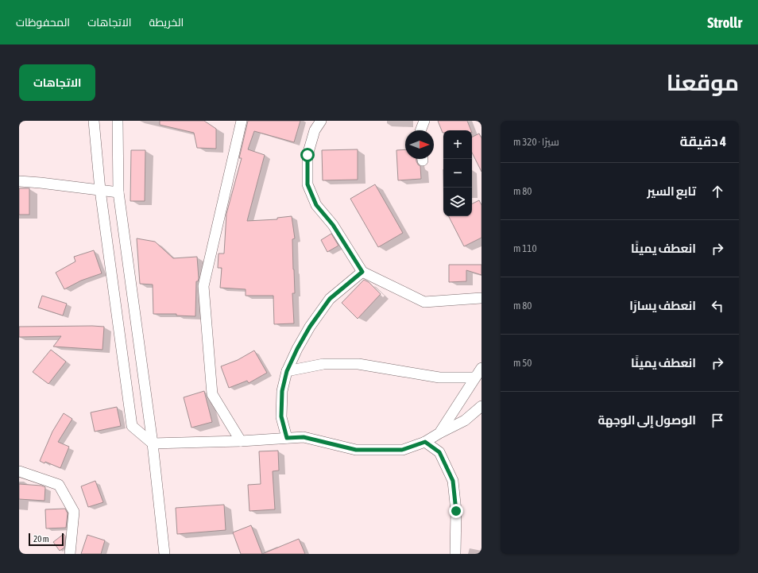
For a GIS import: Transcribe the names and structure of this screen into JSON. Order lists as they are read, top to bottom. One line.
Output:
{"scale_bar":"20 m","north":"right","page":{"header":"Strollr","nav":["الخريطة","الاتجاهات","المحفوظات"],"title":"موقعنا","buttons":"الاتجاهات","heading":["4 دقيقة","سيرًا · 320 m"],"map_buttons":["+","−"],"list":[["تابع السير","80 m"],["انعطف يمينًا","110 m"],["انعطف يسارًا","80 m"],["انعطف يمينًا","50 m"],"الوصول إلى الوجهة"],"scale":"20 m"}}
